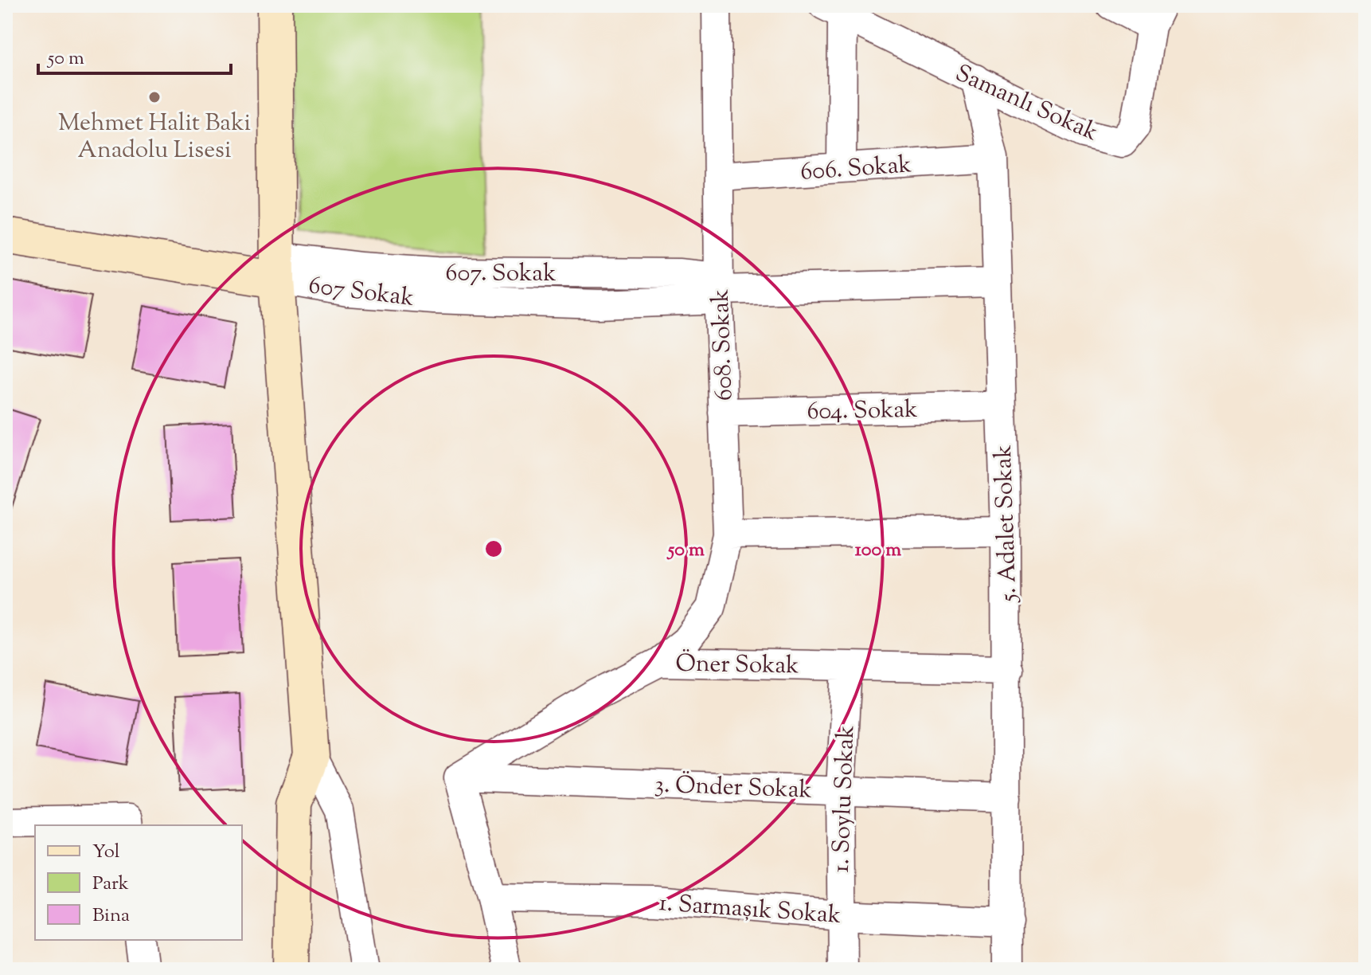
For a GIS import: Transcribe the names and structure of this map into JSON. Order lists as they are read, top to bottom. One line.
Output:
{"streets":{"street":["Samanlı Sokak","606. Sokak","607 Sokak","608. Sokak","604. Sokak","5. Adalet Sokak","Öner Sokak","3. Önder Sokak","1. Soylu Sokak","1. Sarmaşık Sokak"]},"crossings":[["Samanlı Sokak","5. Adalet Sokak"],["606. Sokak","608. Sokak"],["606. Sokak","5. Adalet Sokak"],["607 Sokak","608. Sokak"],["608. Sokak","604. Sokak"],["608. Sokak","Öner Sokak"],["604. Sokak","5. Adalet Sokak"],["5. Adalet Sokak","Öner Sokak"],["5. Adalet Sokak","3. Önder Sokak"],["5. Adalet Sokak","1. Sarmaşık Sokak"],["Öner Sokak","3. Önder Sokak"],["Öner Sokak","1. Soylu Sokak"],["3. Önder Sokak","1. Soylu Sokak"],["1. Soylu Sokak","1. Sarmaşık Sokak"]],"places":["Mehmet Halit Baki Anadolu Lisesi"],"legend":["Yol","Park","Bina"],"scale_bar":"50 m","rings":["50 m","100 m"]}
